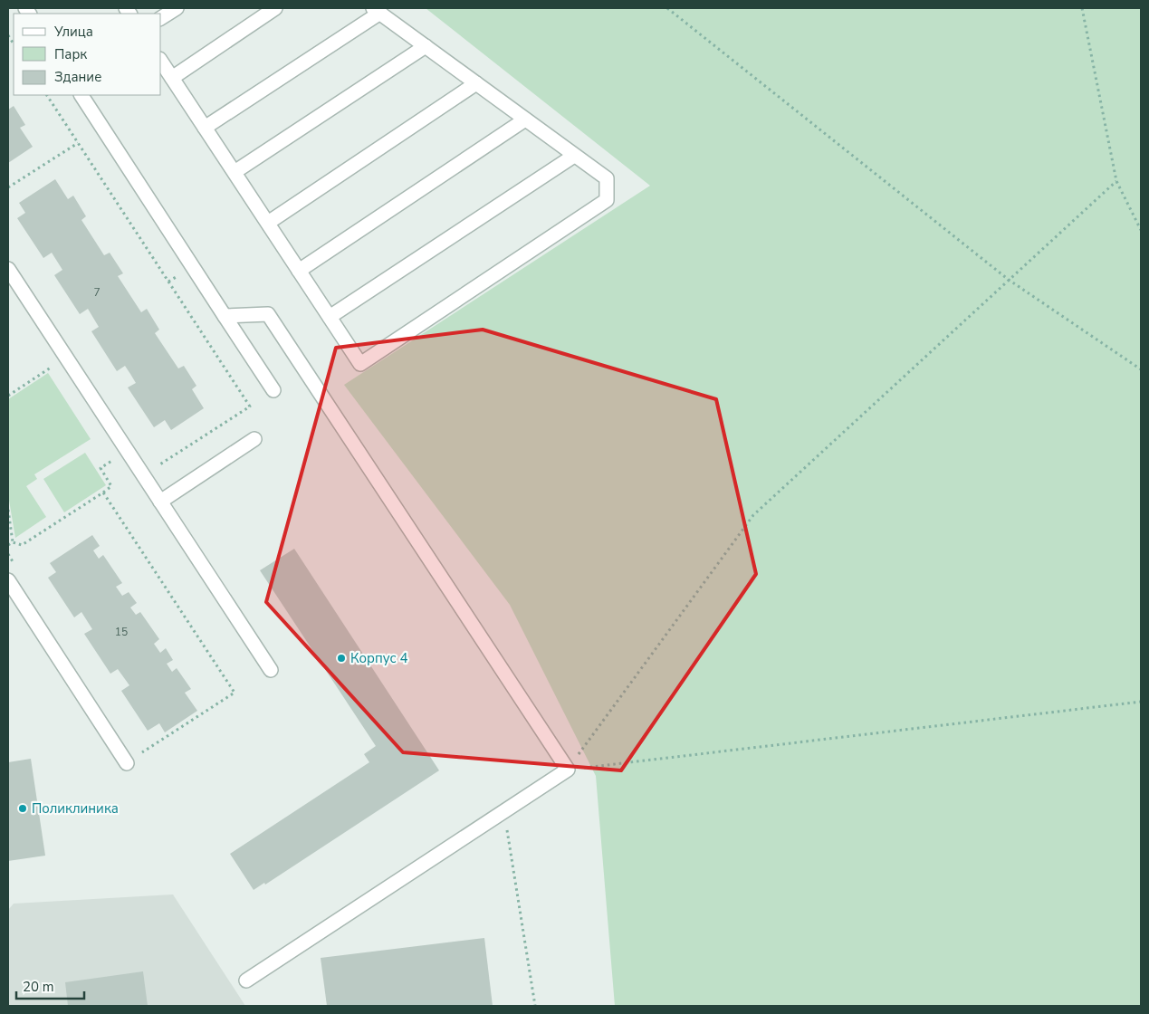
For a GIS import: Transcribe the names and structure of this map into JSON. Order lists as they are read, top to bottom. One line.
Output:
{"places":["Корпус 4","Поликлиника"],"house_numbers":["7","15"],"legend":["Улица","Парк","Здание"],"scale_bar":"20 m"}
